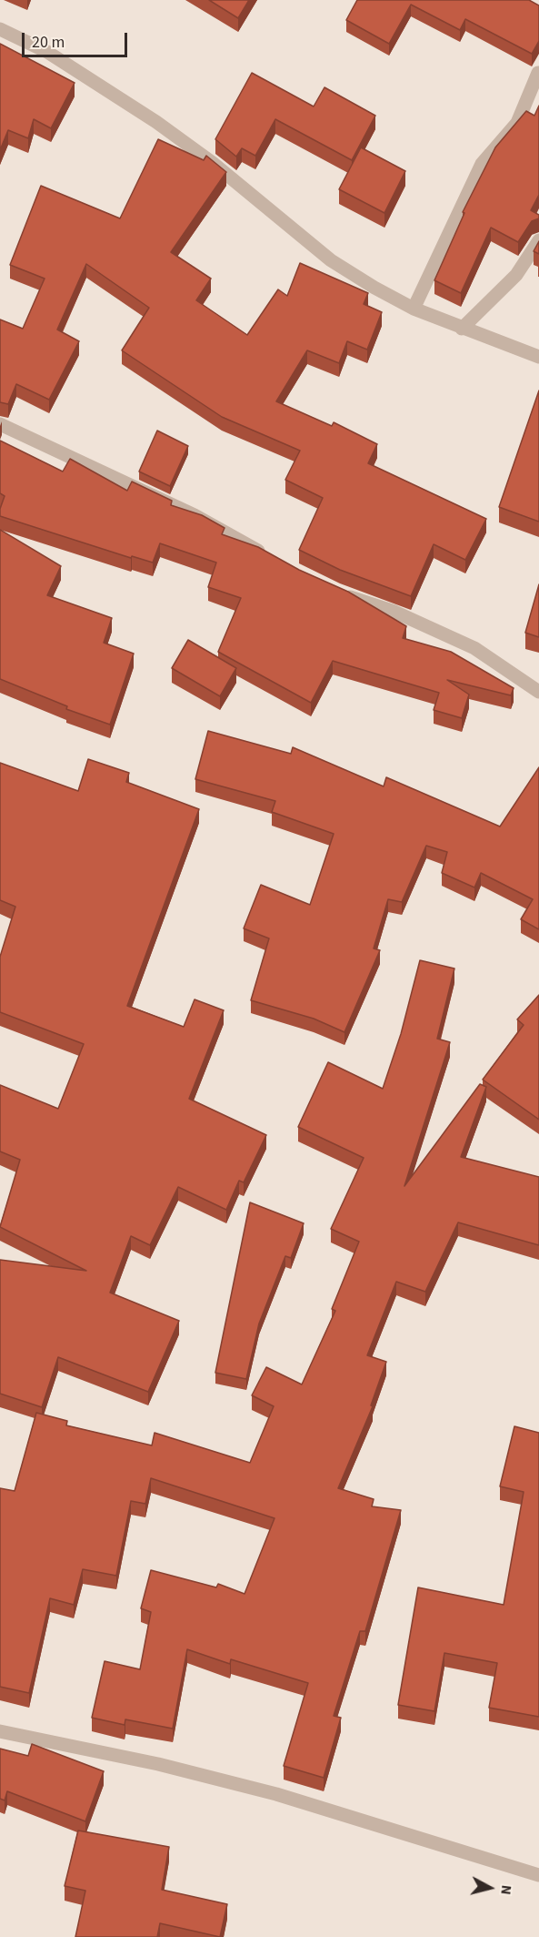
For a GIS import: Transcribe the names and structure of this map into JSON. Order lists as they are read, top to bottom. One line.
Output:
{"scale_bar":"20 m","north":"right"}
